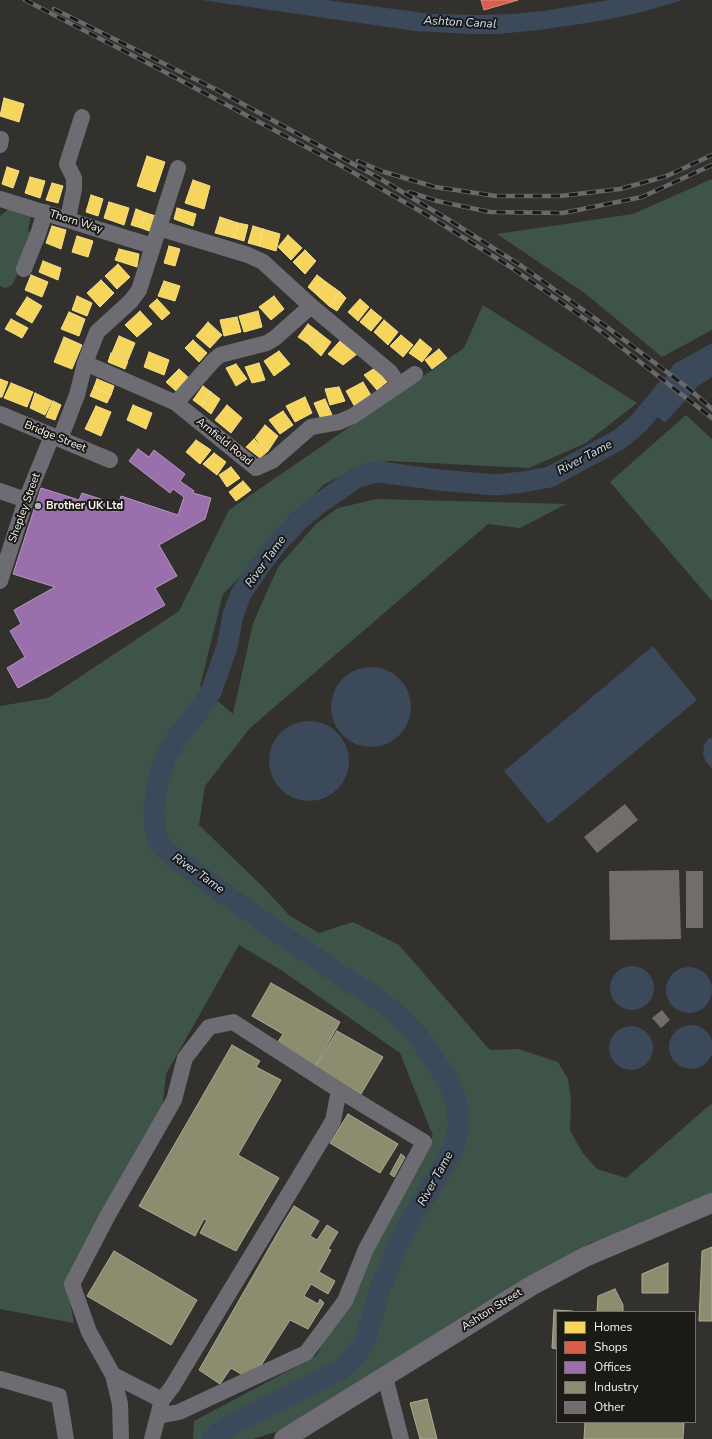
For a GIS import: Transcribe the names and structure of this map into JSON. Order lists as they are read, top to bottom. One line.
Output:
{"streets":{"main road":["Ashton Street"],"street":["Thorn Way","Bridge Street","Arnfield Road","Shepley Street"]},"crossings":[["Bridge Street","Shepley Street"]],"water":["Ashton Canal","River Tame"],"places":["Brother UK Ltd"],"legend":["Homes","Shops","Offices","Industry","Other"]}
